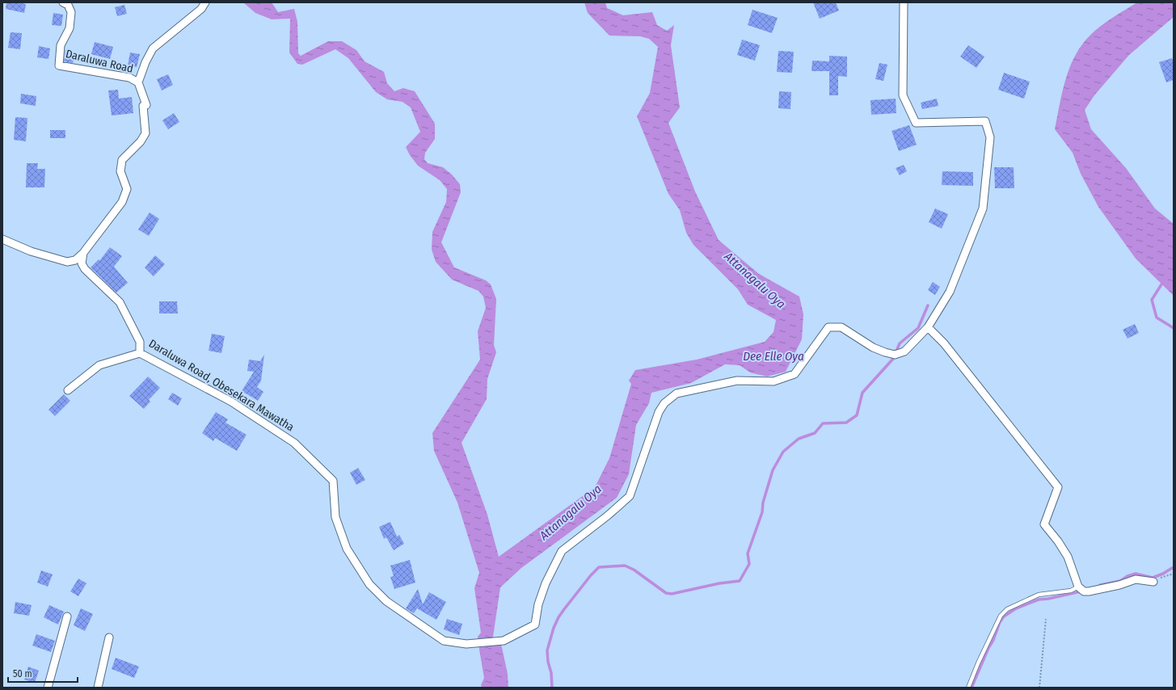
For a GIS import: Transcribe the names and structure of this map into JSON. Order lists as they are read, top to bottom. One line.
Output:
{"streets":{"street":["Daraluwa Road","Daraluwa Road, Obesekara Mawatha"]},"crossings":[["Daraluwa Road","Daraluwa Road, Obesekara Mawatha"]],"water":["Attanagalu Oya","Dee Elle Oya"],"scale_bar":"50 m"}
